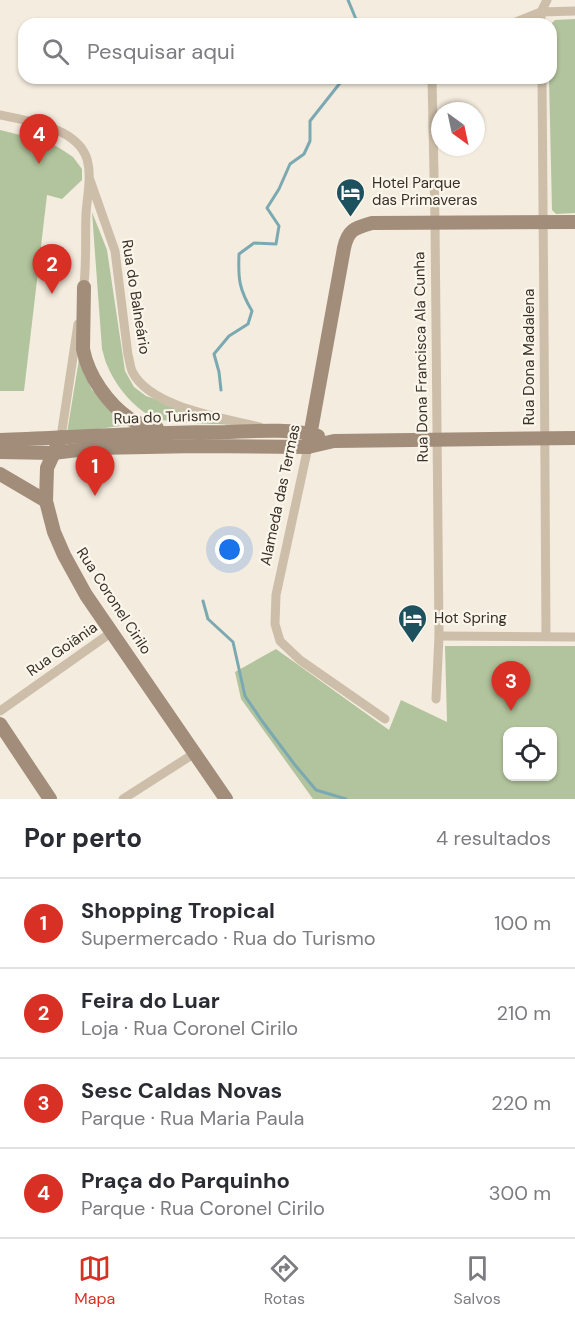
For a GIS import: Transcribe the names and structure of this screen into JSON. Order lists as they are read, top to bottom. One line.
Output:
{"streets":{"main road":["Rua do Turismo","Alameda das Termas","Rua Coronel Cirilo"],"street":["Rua do Balneário","Rua Dona Francisca Ala Cunha","Rua Dona Madalena","Rua Goiânia"]},"crossings":[["Rua do Balneário","Rua do Turismo"],["Rua Dona Francisca Ala Cunha","Rua do Turismo"],["Rua Dona Francisca Ala Cunha","Alameda das Termas"],["Rua Dona Madalena","Rua do Turismo"],["Rua do Turismo","Alameda das Termas"],["Rua do Turismo","Rua Coronel Cirilo"],["Rua Coronel Cirilo","Rua Goiânia"]],"places":{"hotel":["Hotel Parque das Primaveras","Hot Spring"]},"north":"bottom right","page":{"search":"Pesquisar aqui","pins":["4","2","1","3"],"heading":["Por perto","4 resultados"],"list":[{"mark":"1","name":"Shopping Tropical","note":"Supermercado · Rua do Turismo","value":"100 m"},{"mark":"2","name":"Feira do Luar","note":"Loja · Rua Coronel Cirilo","value":"210 m"},{"mark":"3","name":"Sesc Caldas Novas","note":"Parque · Rua Maria Paula","value":"220 m"},{"mark":"4","name":"Praça do Parquinho","note":"Parque · Rua Coronel Cirilo","value":"300 m"}],"nav":["Mapa","Rotas","Salvos"]}}
